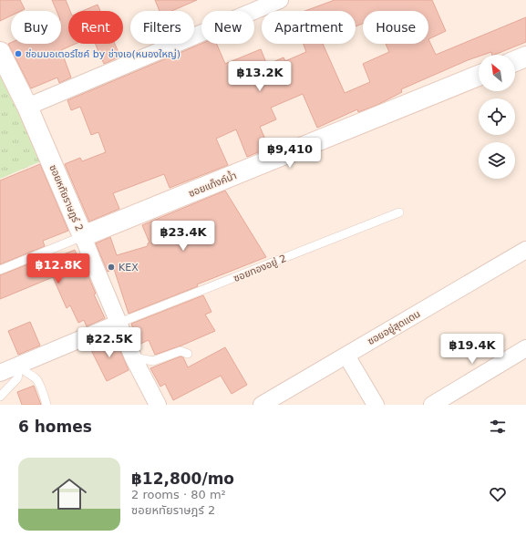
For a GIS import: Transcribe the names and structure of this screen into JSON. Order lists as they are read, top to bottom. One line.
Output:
{"streets":{"street":["ซอยแท็งค์น้ำ","ซอยหทัยราษฎร์ 2","ซอยอยู่สุดแดน"],"lane":["ซอยทองอยู่ 2"]},"crossings":[["ซอยแท็งค์น้ำ","ซอยหทัยราษฎร์ 2"],["ซอยหทัยราษฎร์ 2","ซอยทองอยู่ 2"]],"places":["ซ่อมมอเตอร์ไซค์ by ช่างเอ(หนองใหญ่)","KEX"],"north":"top left","page":{"chip":["Buy","Rent","Filters","New","Apartment","House"],"price":["฿13.2K","฿9,410","฿23.4K","฿12.8K","฿22.5K","฿19.4K"],"heading":"6 homes","list":[{"name":"฿12,800/mo","note":"2 rooms · 80 m² · ซอยหทัยราษฎร์ 2"}]}}
